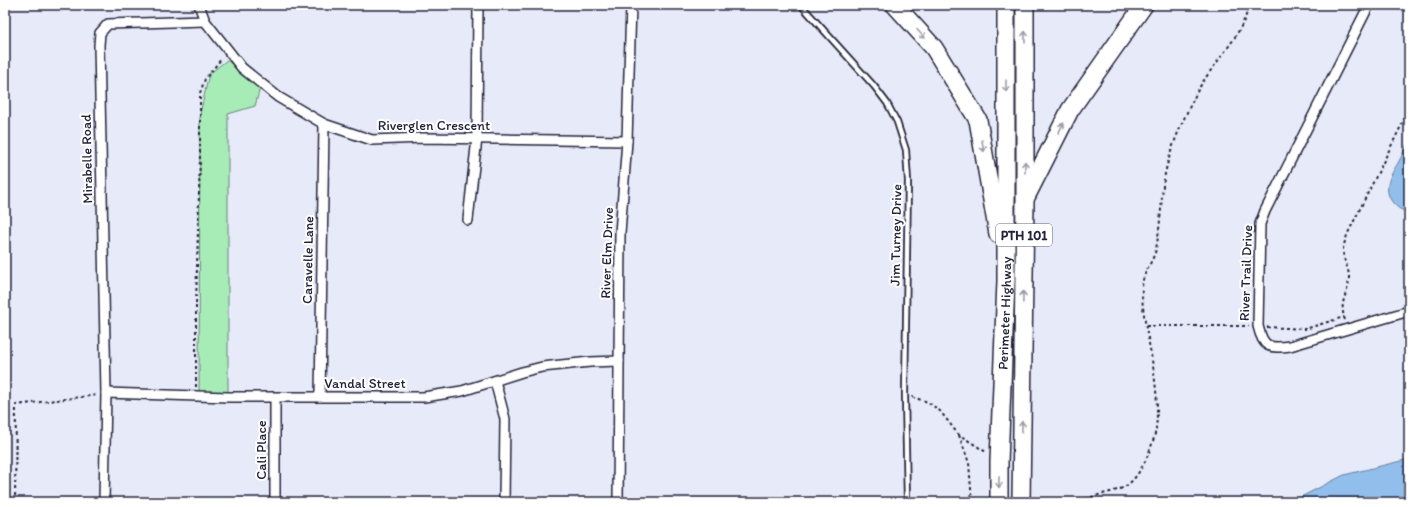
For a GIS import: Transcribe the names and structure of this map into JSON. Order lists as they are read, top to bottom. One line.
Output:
{"streets":{"highway":["PTH 101","Perimeter Highway"],"street":["Riverglen Crescent","Mirabelle Road","River Elm Drive","Caravelle Lane","River Trail Drive","Vandal Street","Cali Place"],"lane":["Jim Turney Drive"]},"crossings":[["Riverglen Crescent","Mirabelle Road"],["Riverglen Crescent","River Elm Drive"],["Riverglen Crescent","Caravelle Lane"],["Mirabelle Road","Vandal Street"],["River Elm Drive","Vandal Street"],["Caravelle Lane","Vandal Street"],["Vandal Street","Cali Place"]]}
